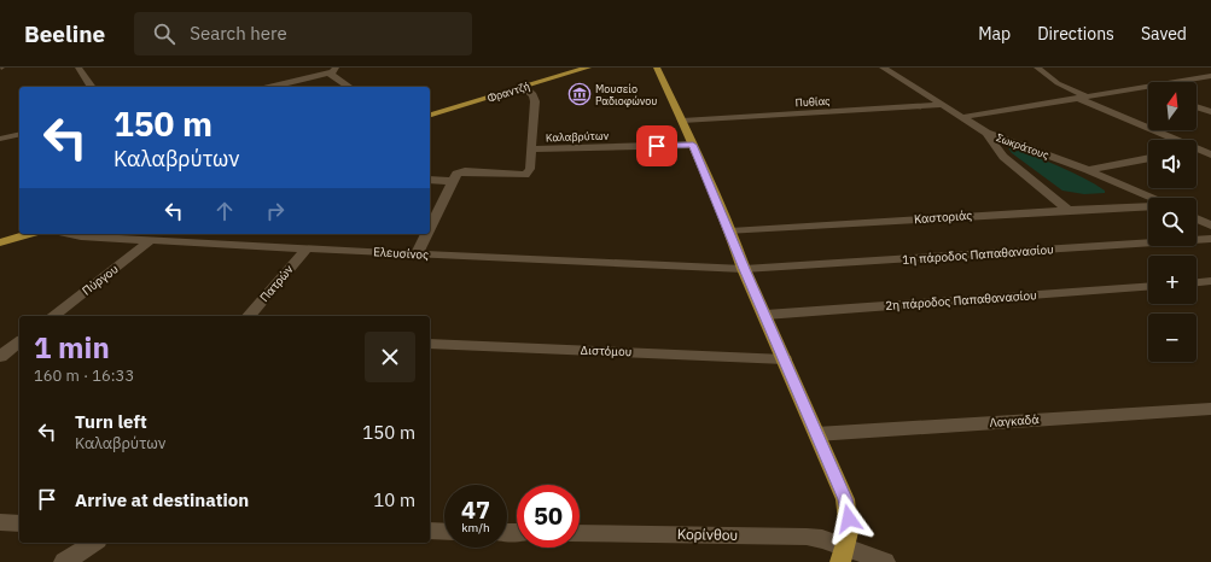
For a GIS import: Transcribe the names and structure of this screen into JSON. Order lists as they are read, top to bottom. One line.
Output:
{"streets":{"main road":["Φραντζή"],"street":["Πυθίας","Καλαβρύτων","Σωκράτους","Καστοριάς","Ελευσίνος","1η πάροδος Παπαθανασίου","Πύργου","Πατρών","2η πάροδος Παπαθανασίου","Διστόμου","Λαγκαδά","Κορίνθου"]},"crossings":[["Φραντζή","Καλαβρύτων"],["Πυθίας","Σωκράτους"],["Ελευσίνος","1η πάροδος Παπαθανασίου"],["Ελευσίνος","Πύργου"],["Ελευσίνος","Πατρών"]],"places":{"museum":["Μουσείο Ραδιοφώνου"]},"north":"top","page":{"header":"Beeline","search":"Search here","nav":["Map","Directions","Saved"],"map_buttons":["+","−"],"turn":["150 m","Καλαβρύτων"],"heading":["1 min","160 m · 16:33"],"list":[{"name":"Turn left","note":"Καλαβρύτων","value":"150 m"},{"name":"Arrive at destination","value":"10 m"}],"speed":"47 km/h","limit":"50"}}
